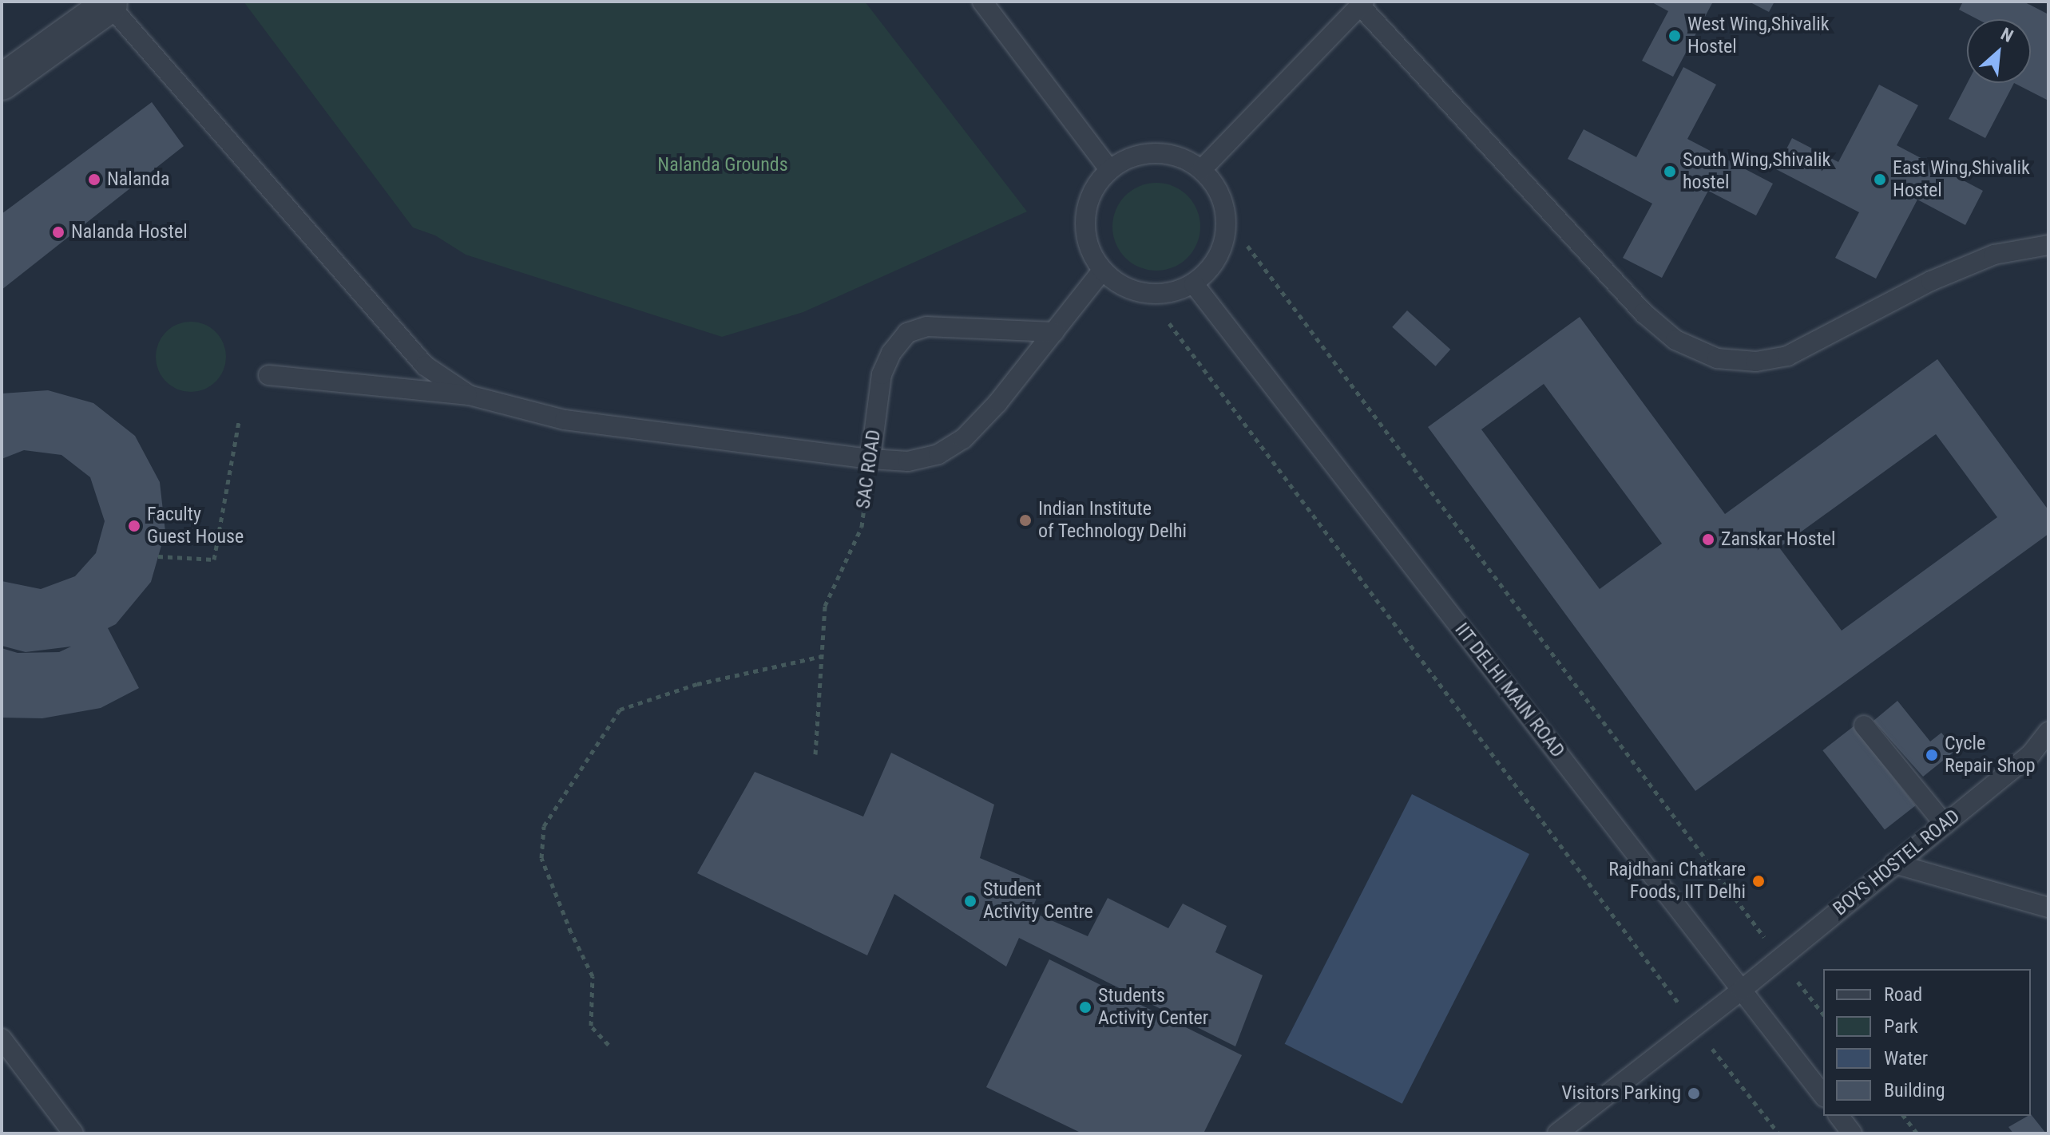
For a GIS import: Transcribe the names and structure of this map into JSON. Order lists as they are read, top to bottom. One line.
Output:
{"streets":{"lane":["SAC ROAD","IIT DELHI MAIN ROAD","BOYS HOSTEL ROAD"]},"crossings":[["IIT DELHI MAIN ROAD","BOYS HOSTEL ROAD"]],"parks":["Nalanda Grounds"],"places":["West Wing,Shivalik Hostel","South Wing,Shivalik hostel","Nalanda","East Wing,Shivalik Hostel","Nalanda Hostel","Indian Institute of Technology Delhi","Faculty Guest House","Zanskar Hostel","Cycle Repair Shop","Rajdhani Chatkare Foods, IIT Delhi","Student Activity Centre","Students Activity Center","Visitors Parking"],"legend":["Road","Park","Water","Building"],"north":"top right"}
